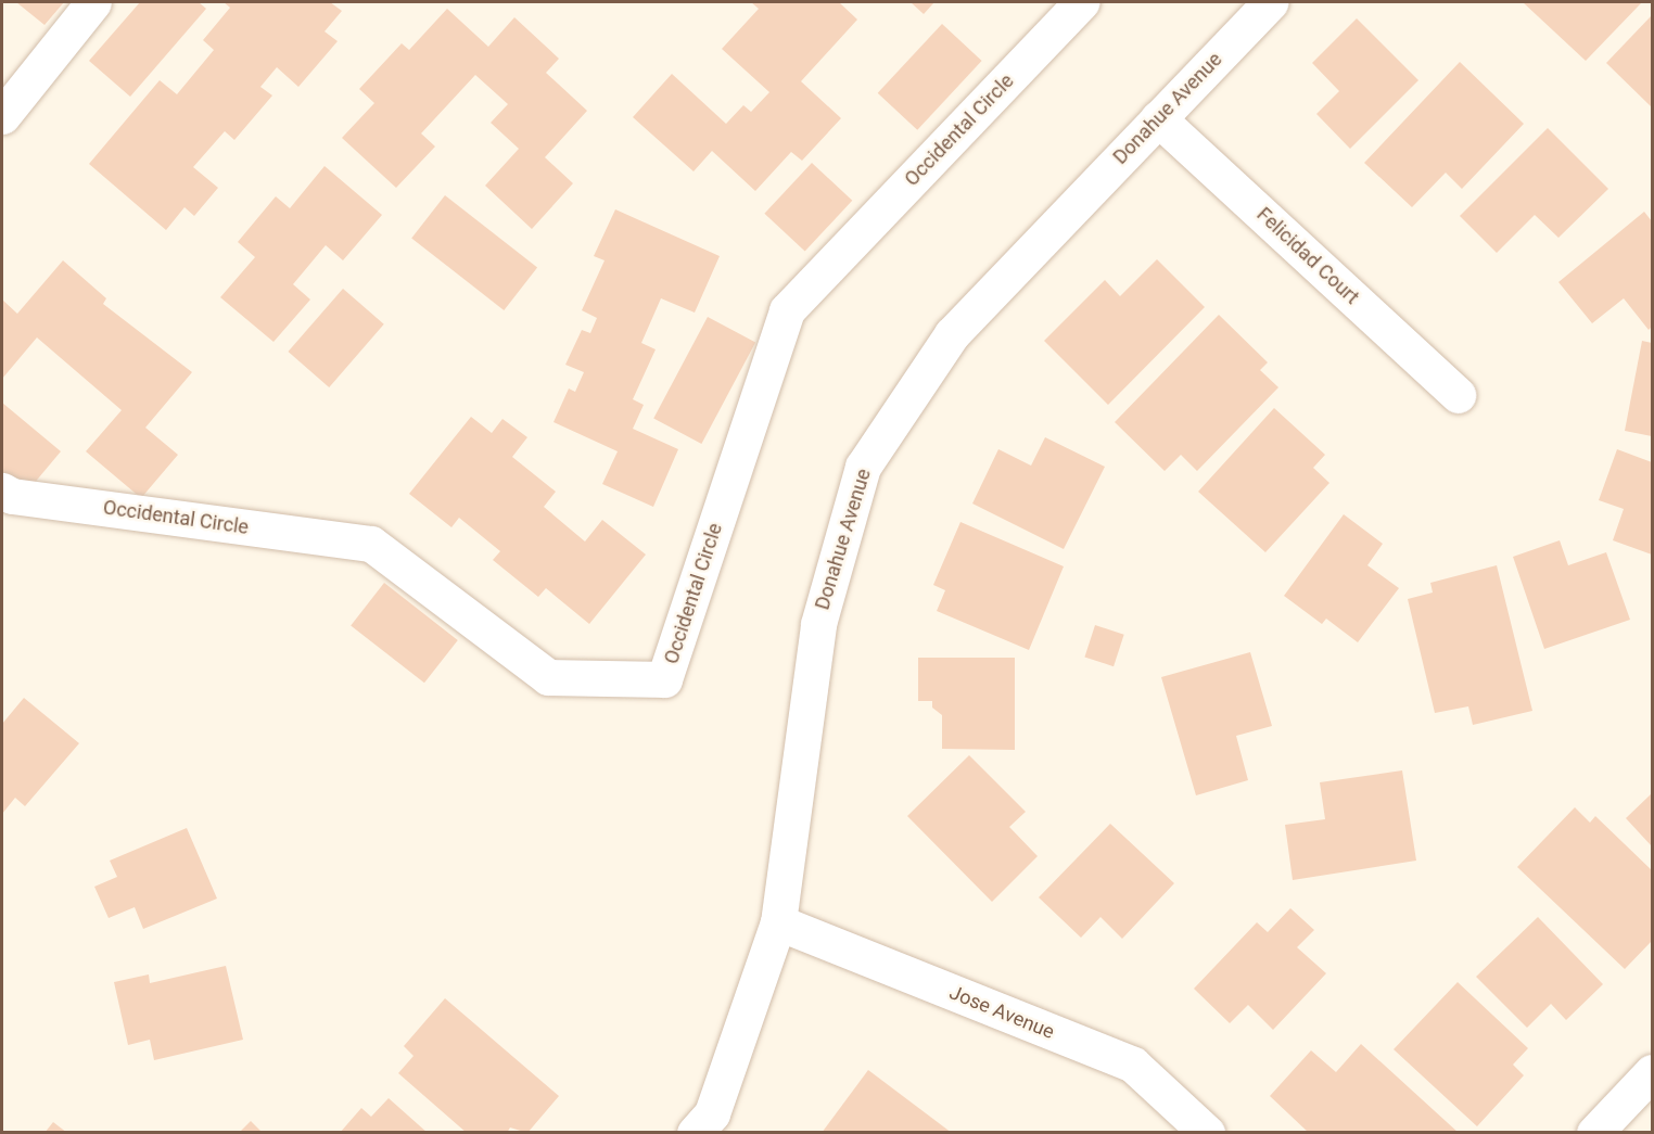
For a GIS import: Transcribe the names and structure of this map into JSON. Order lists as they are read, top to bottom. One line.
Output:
{"streets":{"street":["Donahue Avenue","Occidental Circle","Felicidad Court","Jose Avenue"]},"crossings":[["Donahue Avenue","Felicidad Court"],["Donahue Avenue","Jose Avenue"]]}
